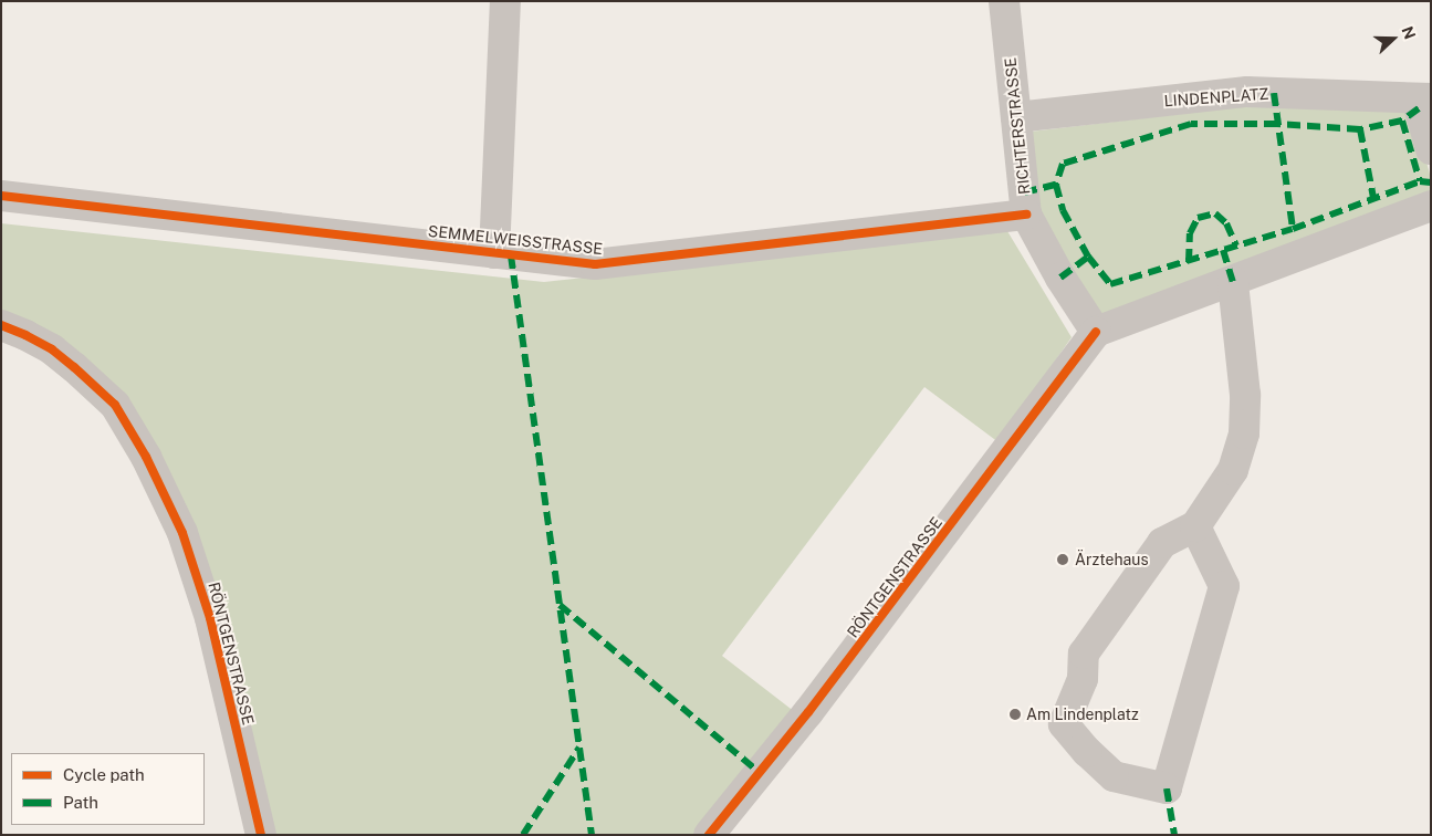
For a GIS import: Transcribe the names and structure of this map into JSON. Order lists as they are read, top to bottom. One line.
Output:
{"streets":{"street":["LINDENPLATZ","RICHTERSTRASSE","SEMMELWEISSTRASSE","RÖNTGENSTRASSE"]},"crossings":[["LINDENPLATZ","RICHTERSTRASSE"],["RICHTERSTRASSE","SEMMELWEISSTRASSE"],["RICHTERSTRASSE","RÖNTGENSTRASSE"]],"places":["Ärztehaus","Am Lindenplatz"],"legend":["Cycle path","Path"],"north":"right"}
